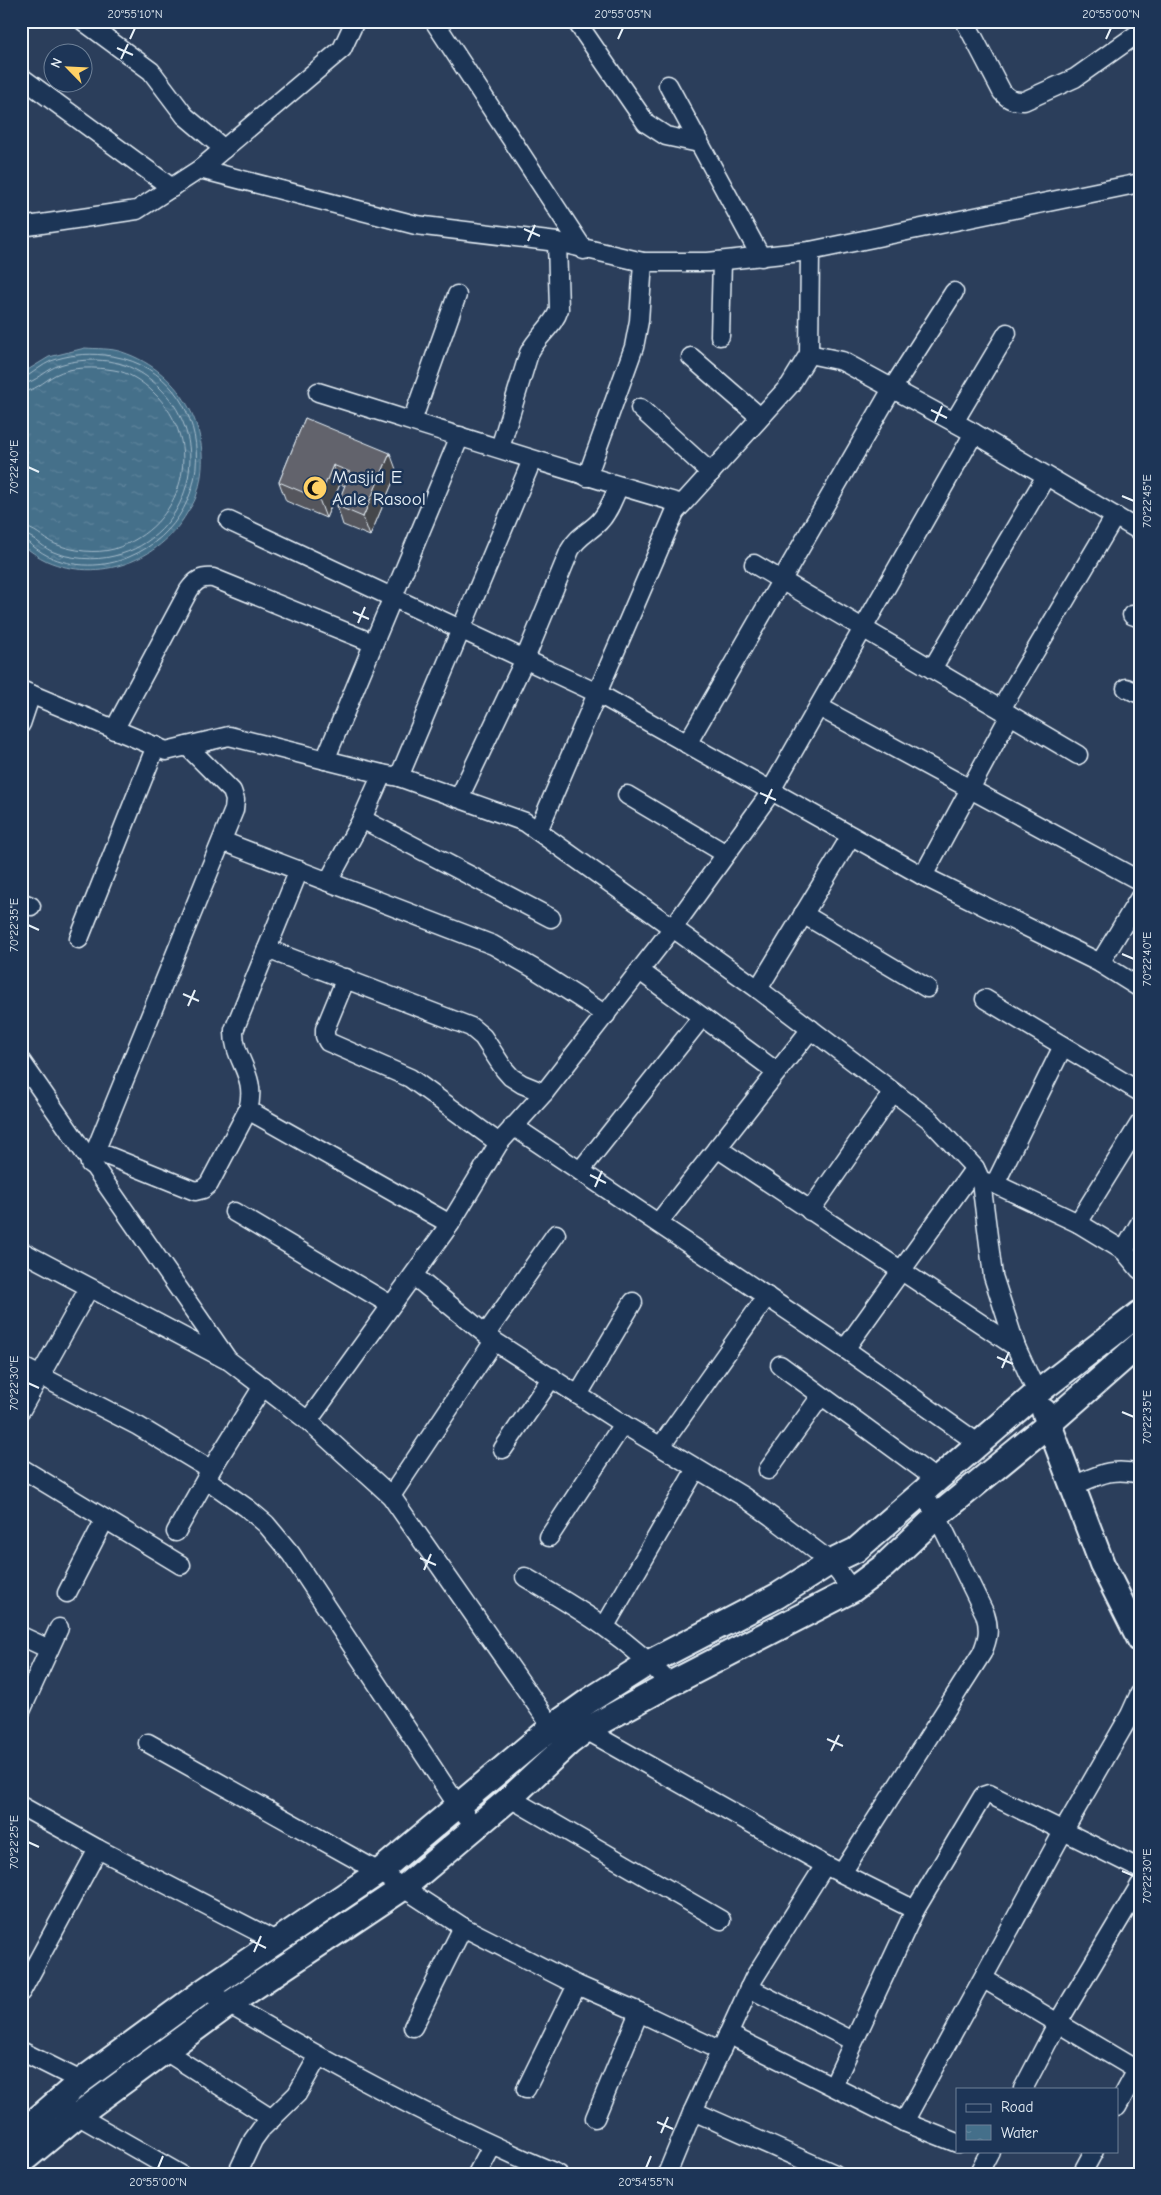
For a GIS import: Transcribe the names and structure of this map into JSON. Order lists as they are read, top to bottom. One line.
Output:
{"places":{"mosque":["Masjid E Aale Rasool"]},"legend":["Road","Water"],"north":"top left","coordinates":["20°55'10\"N","20°55'05\"N","20°55'00\"N","70°22'40\"E","70°22'45\"E","70°22'35\"E","70°22'30\"E","70°22'25\"E","20°54'55\"N"]}
